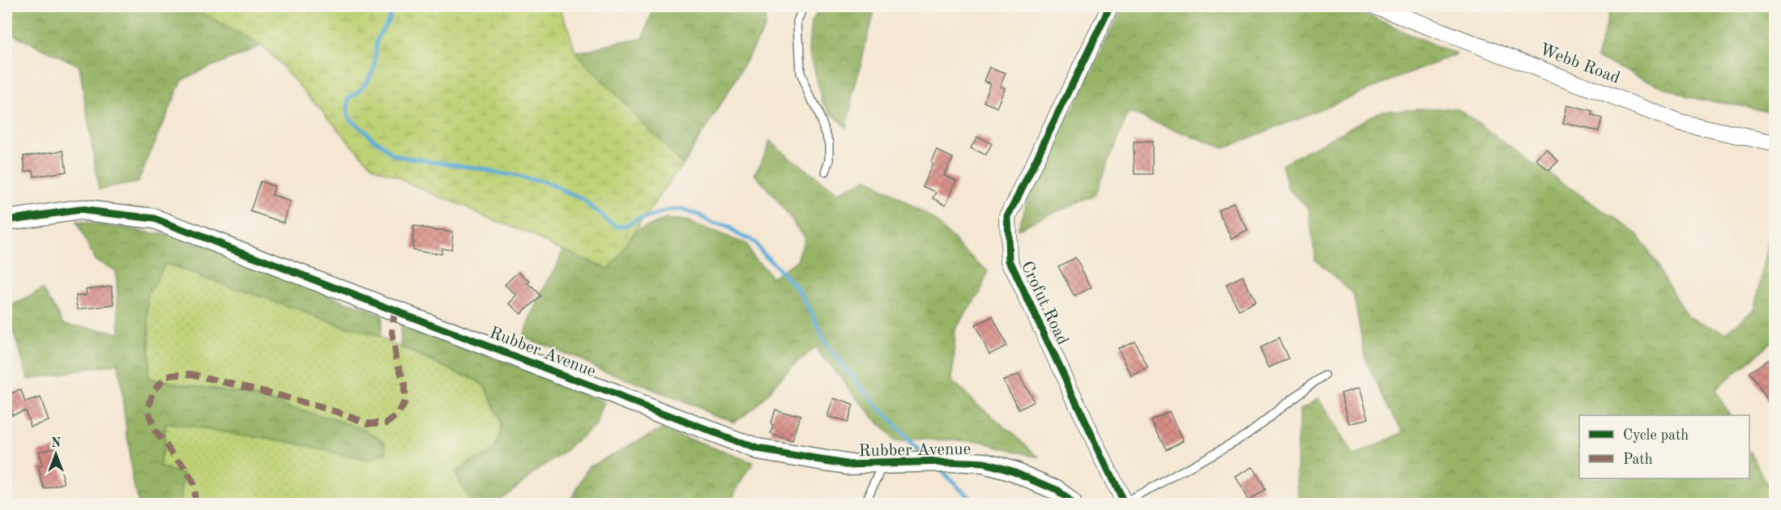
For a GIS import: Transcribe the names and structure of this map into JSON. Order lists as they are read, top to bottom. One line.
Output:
{"streets":{"street":["Webb Road","Crofut Road","Rubber Avenue"]},"legend":["Cycle path","Path"],"north":"top"}
